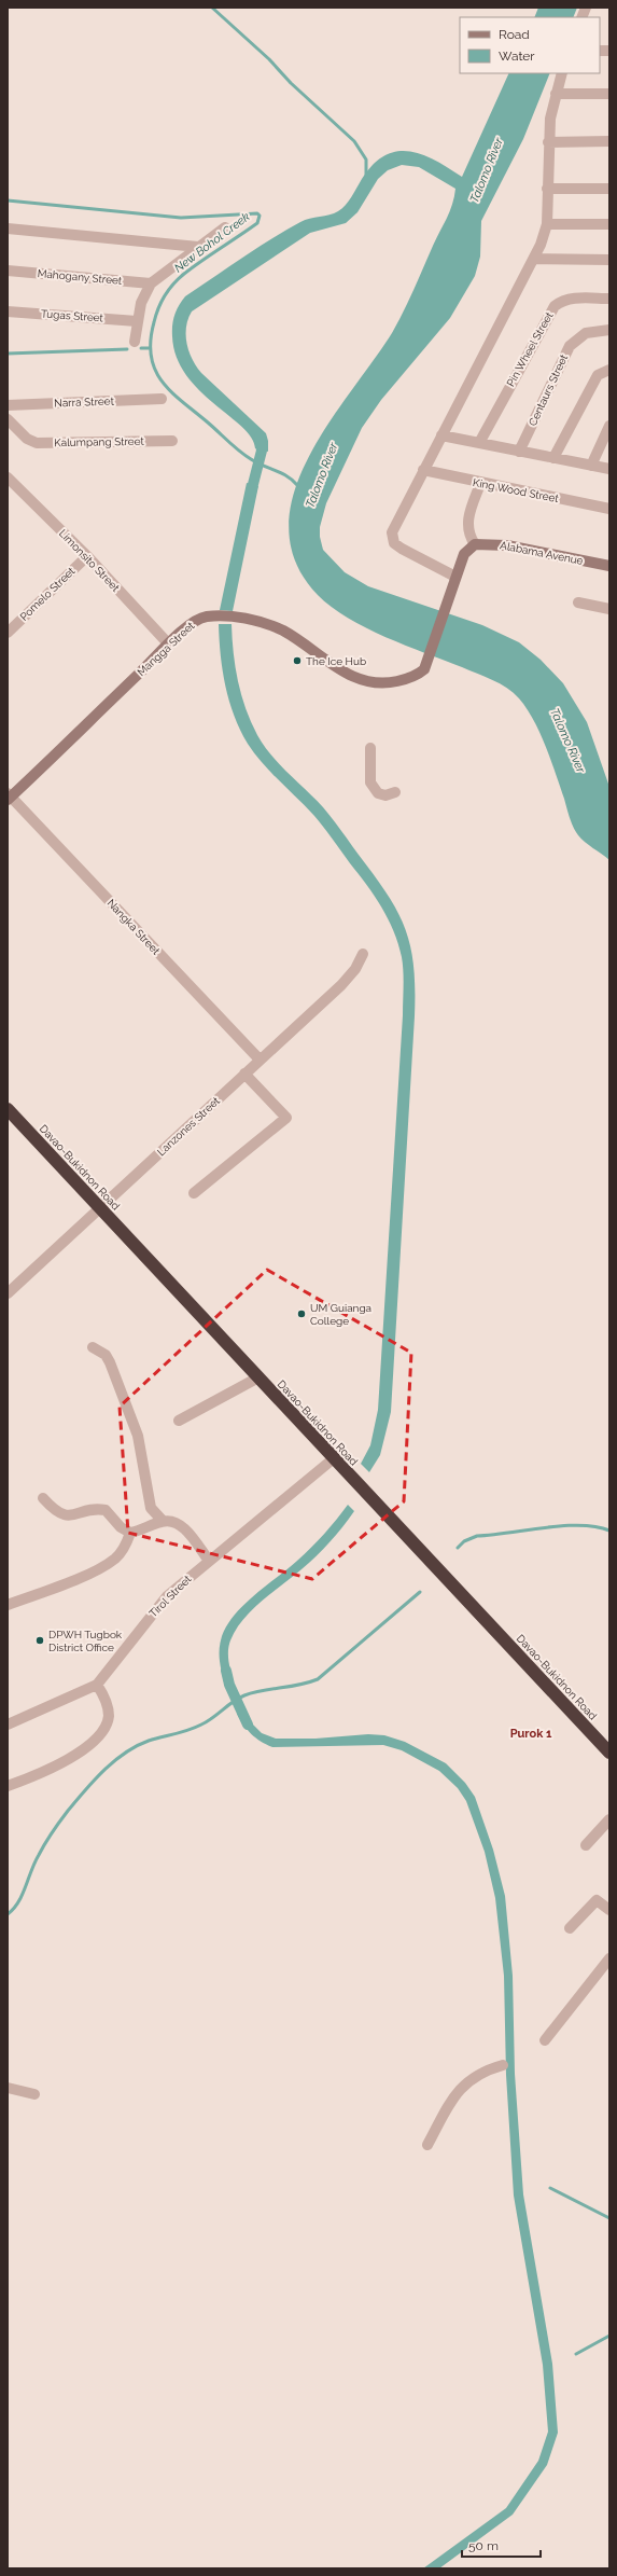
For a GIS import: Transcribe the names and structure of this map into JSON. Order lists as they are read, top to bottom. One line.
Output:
{"streets":{"highway":["Davao-Bukidnon Road"],"street":["Mahogany Street","Tugas Street","Pin Wheel Street","Centaurs Street","Narra Street","Kalumpang Street","King Wood Street","Alabama Avenue","Limonsito Street","Pomelo Street","Mangga Street","Nangka Street","Lanzones Street","Tirol Street"]},"crossings":[["Limonsito Street","Pomelo Street"],["Limonsito Street","Mangga Street"],["Mangga Street","Nangka Street"],["Nangka Street","Lanzones Street"],["Lanzones Street","Davao-Bukidnon Road"],["Davao-Bukidnon Road","Tirol Street"]],"districts":["Purok 1"],"water":["Talomo River","New Bohol Creek"],"places":["The Ice Hub","UM Guianga College","DPWH Tugbok District Office"],"legend":["Road","Water"],"scale_bar":"50 m"}
